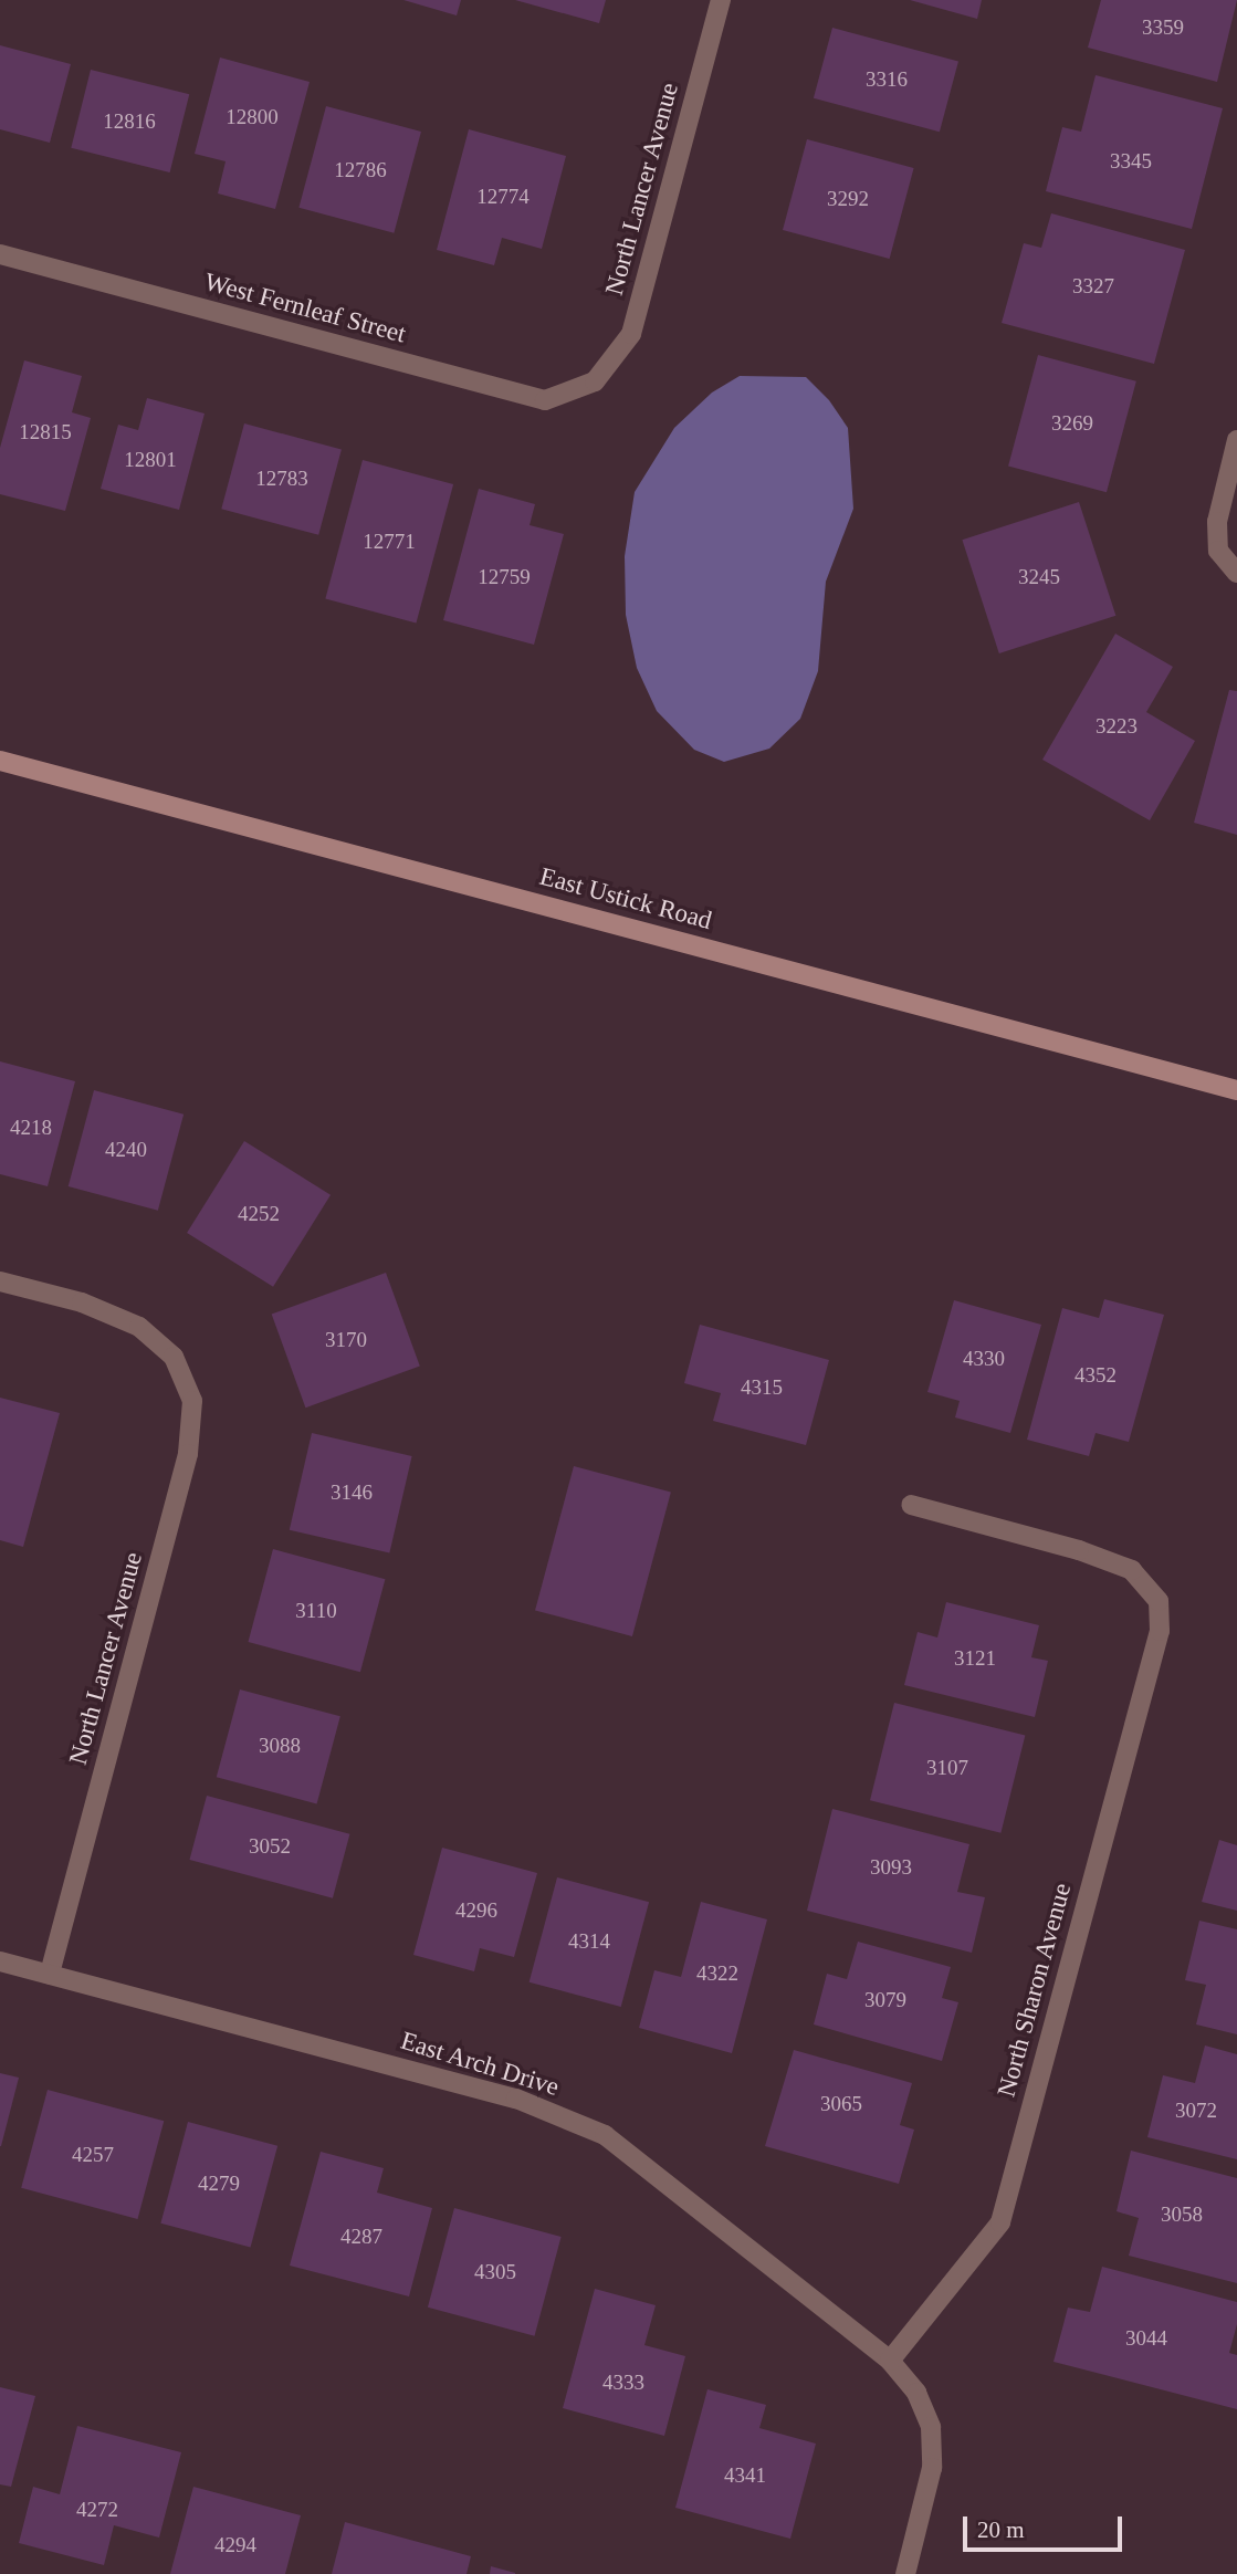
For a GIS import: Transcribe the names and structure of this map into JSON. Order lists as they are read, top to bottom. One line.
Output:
{"streets":{"main road":["East Ustick Road"],"street":["North Lancer Avenue","West Fernleaf Street","North Sharon Avenue","East Arch Drive"]},"crossings":[["North Lancer Avenue","West Fernleaf Street"],["North Lancer Avenue","East Arch Drive"],["North Sharon Avenue","East Arch Drive"]],"house_numbers":["3359","3316","12800","12816","3345","12786","12774","3292","3327","3269","12815","12801","12783","12771","12759","3245","3223","4218","4240","4252","3170","4330","4352","4315","3146","3110","3121","3088","3107","3052","3093","4296","4314","4322","3079","3065","3072","4257","4279","3058","4287","4305","3044","4333","4341","4272","4294"],"scale_bar":"20 m"}
